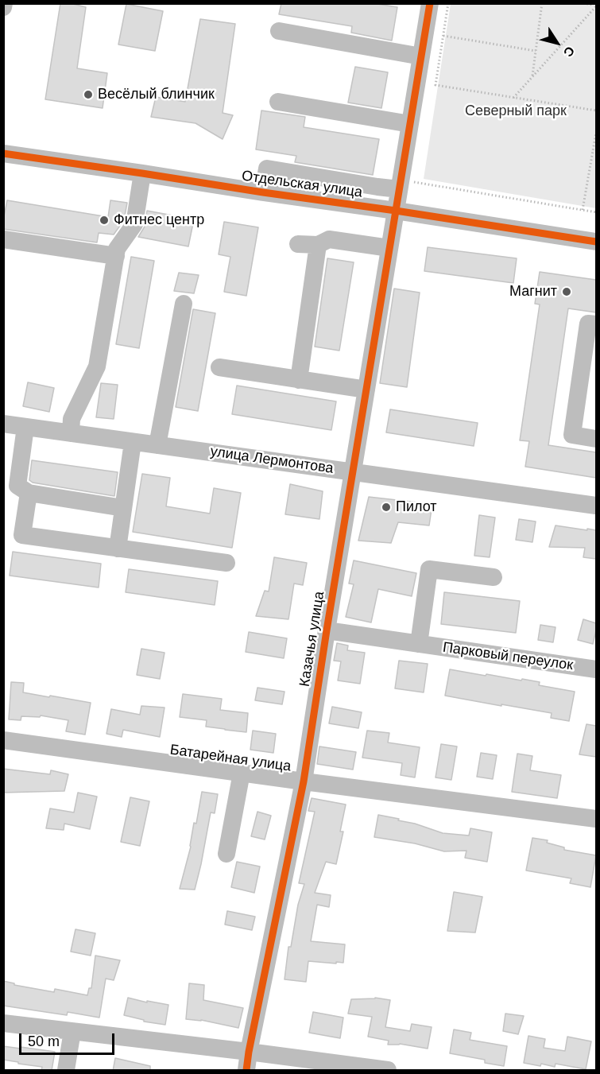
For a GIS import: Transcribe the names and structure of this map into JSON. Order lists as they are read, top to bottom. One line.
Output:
{"streets":{"street":["Отдельская улица","улица Лермонтова","Казачья улица","Парковый переулок","Батарейная улица"]},"crossings":[["Отдельская улица","Казачья улица"],["улица Лермонтова","Казачья улица"],["Казачья улица","Парковый переулок"],["Казачья улица","Батарейная улица"]],"parks":["Северный парк"],"places":["Весёлый блинчик","Фитнес центр","Магнит","Пилот"],"scale_bar":"50 m","north":"bottom right"}
